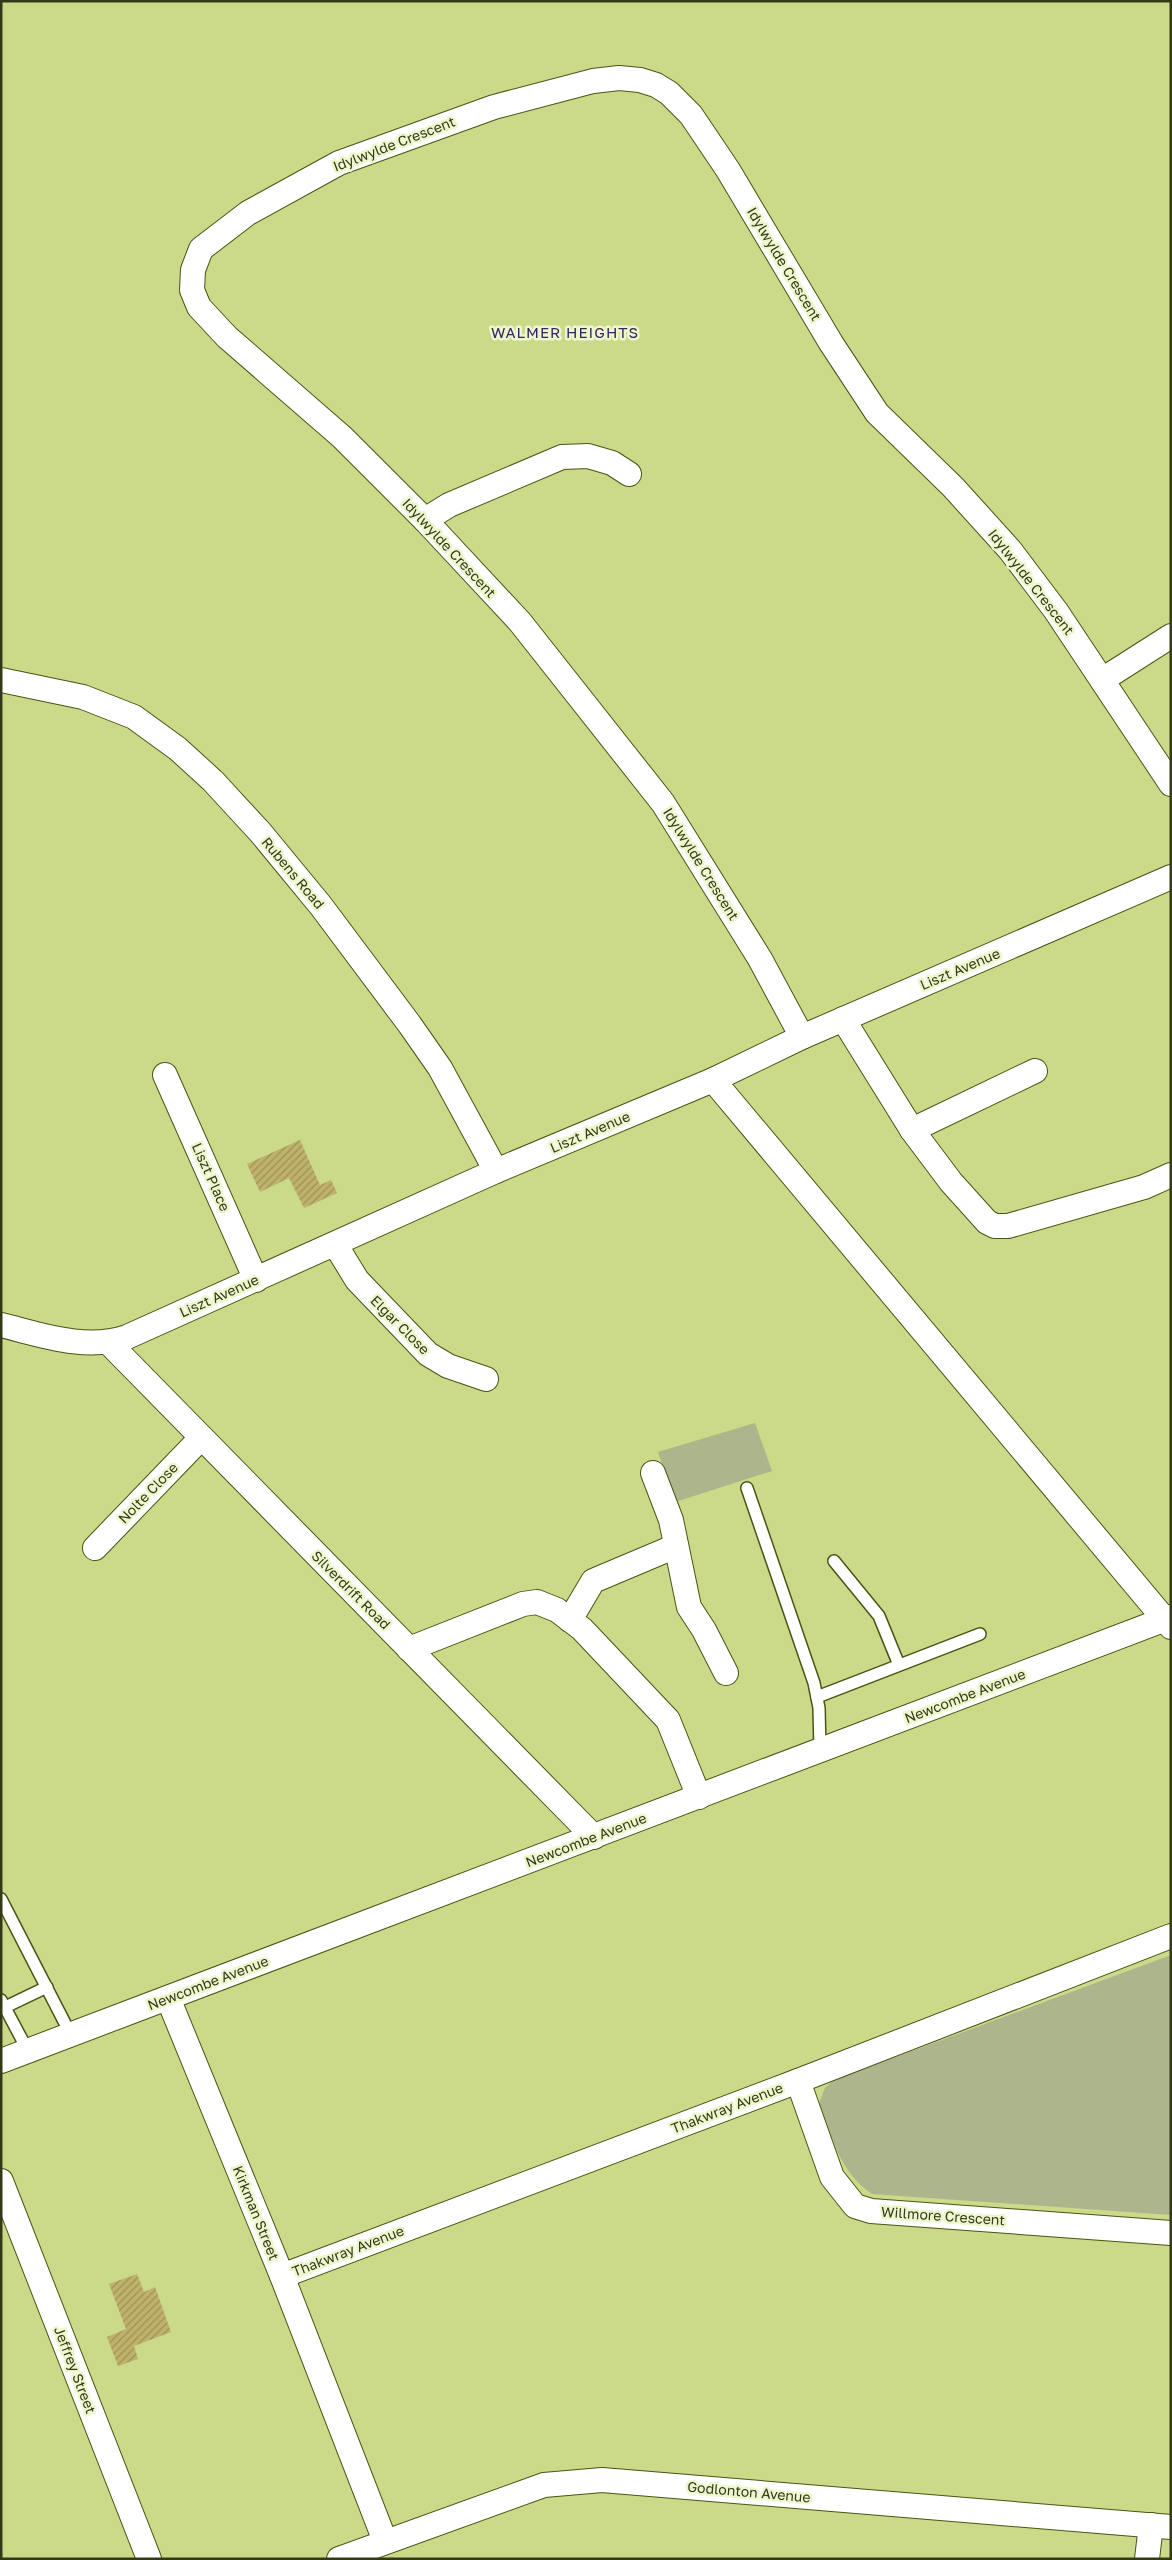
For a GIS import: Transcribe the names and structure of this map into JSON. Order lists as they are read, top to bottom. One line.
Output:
{"streets":{"street":["Idylwylde Crescent","Rubens Road","Liszt Avenue","Liszt Place","Elgar Close","Nolte Close","Silverdrift Road","Newcombe Avenue","Thakwray Avenue","Kirkman Street","Willmore Crescent","Jeffrey Street","Godlonton Avenue"]},"crossings":[["Idylwylde Crescent","Liszt Avenue"],["Rubens Road","Liszt Avenue"],["Liszt Avenue","Liszt Place"],["Liszt Avenue","Elgar Close"],["Liszt Avenue","Silverdrift Road"],["Nolte Close","Silverdrift Road"],["Silverdrift Road","Newcombe Avenue"],["Newcombe Avenue","Kirkman Street"],["Thakwray Avenue","Kirkman Street"],["Thakwray Avenue","Willmore Crescent"],["Kirkman Street","Godlonton Avenue"]],"districts":["WALMER HEIGHTS"]}
